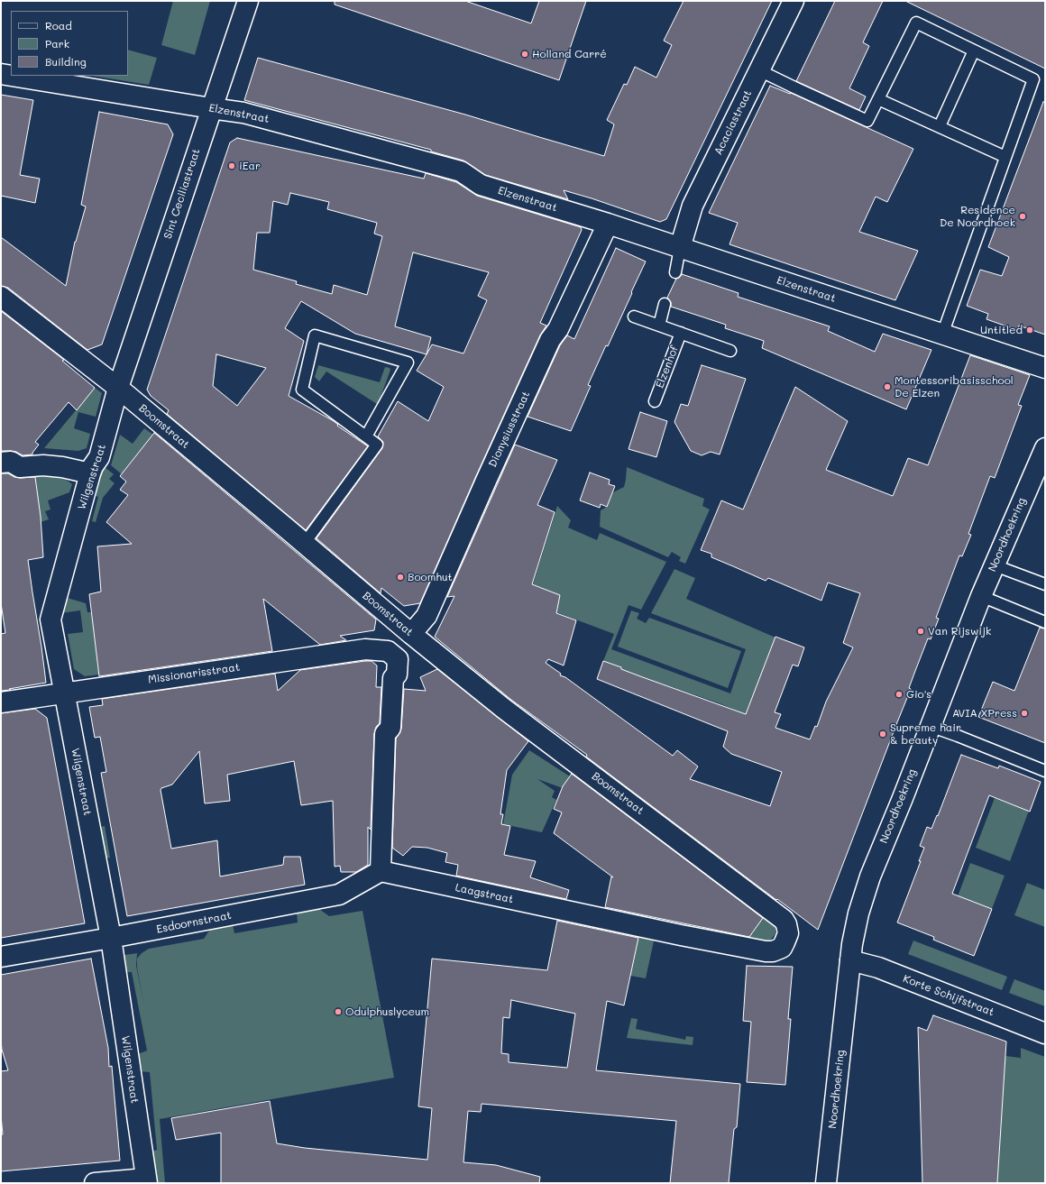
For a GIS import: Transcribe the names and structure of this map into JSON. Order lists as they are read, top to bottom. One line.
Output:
{"streets":{"street":["Elzenstraat","Acaciastraat","Sint Ceciliastraat","Boomstraat","Dionysiusstraat","Wilgenstraat","Noordhoekring","Missionarisstraat","Laagstraat","Esdoornstraat","Korte Schijfstraat"],"lane":["Elzenhof"]},"crossings":[["Elzenstraat","Acaciastraat"],["Elzenstraat","Sint Ceciliastraat"],["Elzenstraat","Dionysiusstraat"],["Sint Ceciliastraat","Boomstraat"],["Sint Ceciliastraat","Wilgenstraat"],["Boomstraat","Dionysiusstraat"],["Boomstraat","Wilgenstraat"],["Boomstraat","Laagstraat"],["Dionysiusstraat","Missionarisstraat"],["Wilgenstraat","Missionarisstraat"],["Wilgenstraat","Esdoornstraat"],["Noordhoekring","Korte Schijfstraat"],["Laagstraat","Esdoornstraat"]],"places":["Holland Carré","iEar","Residence De Noordhoek","Untitled","Montessoribasisschool De Elzen","Boomhut","Van Rijswijk","Gio's","AVIA XPress","Supreme hair & beauty","Odulphuslyceum"],"legend":["Road","Park","Building"]}
